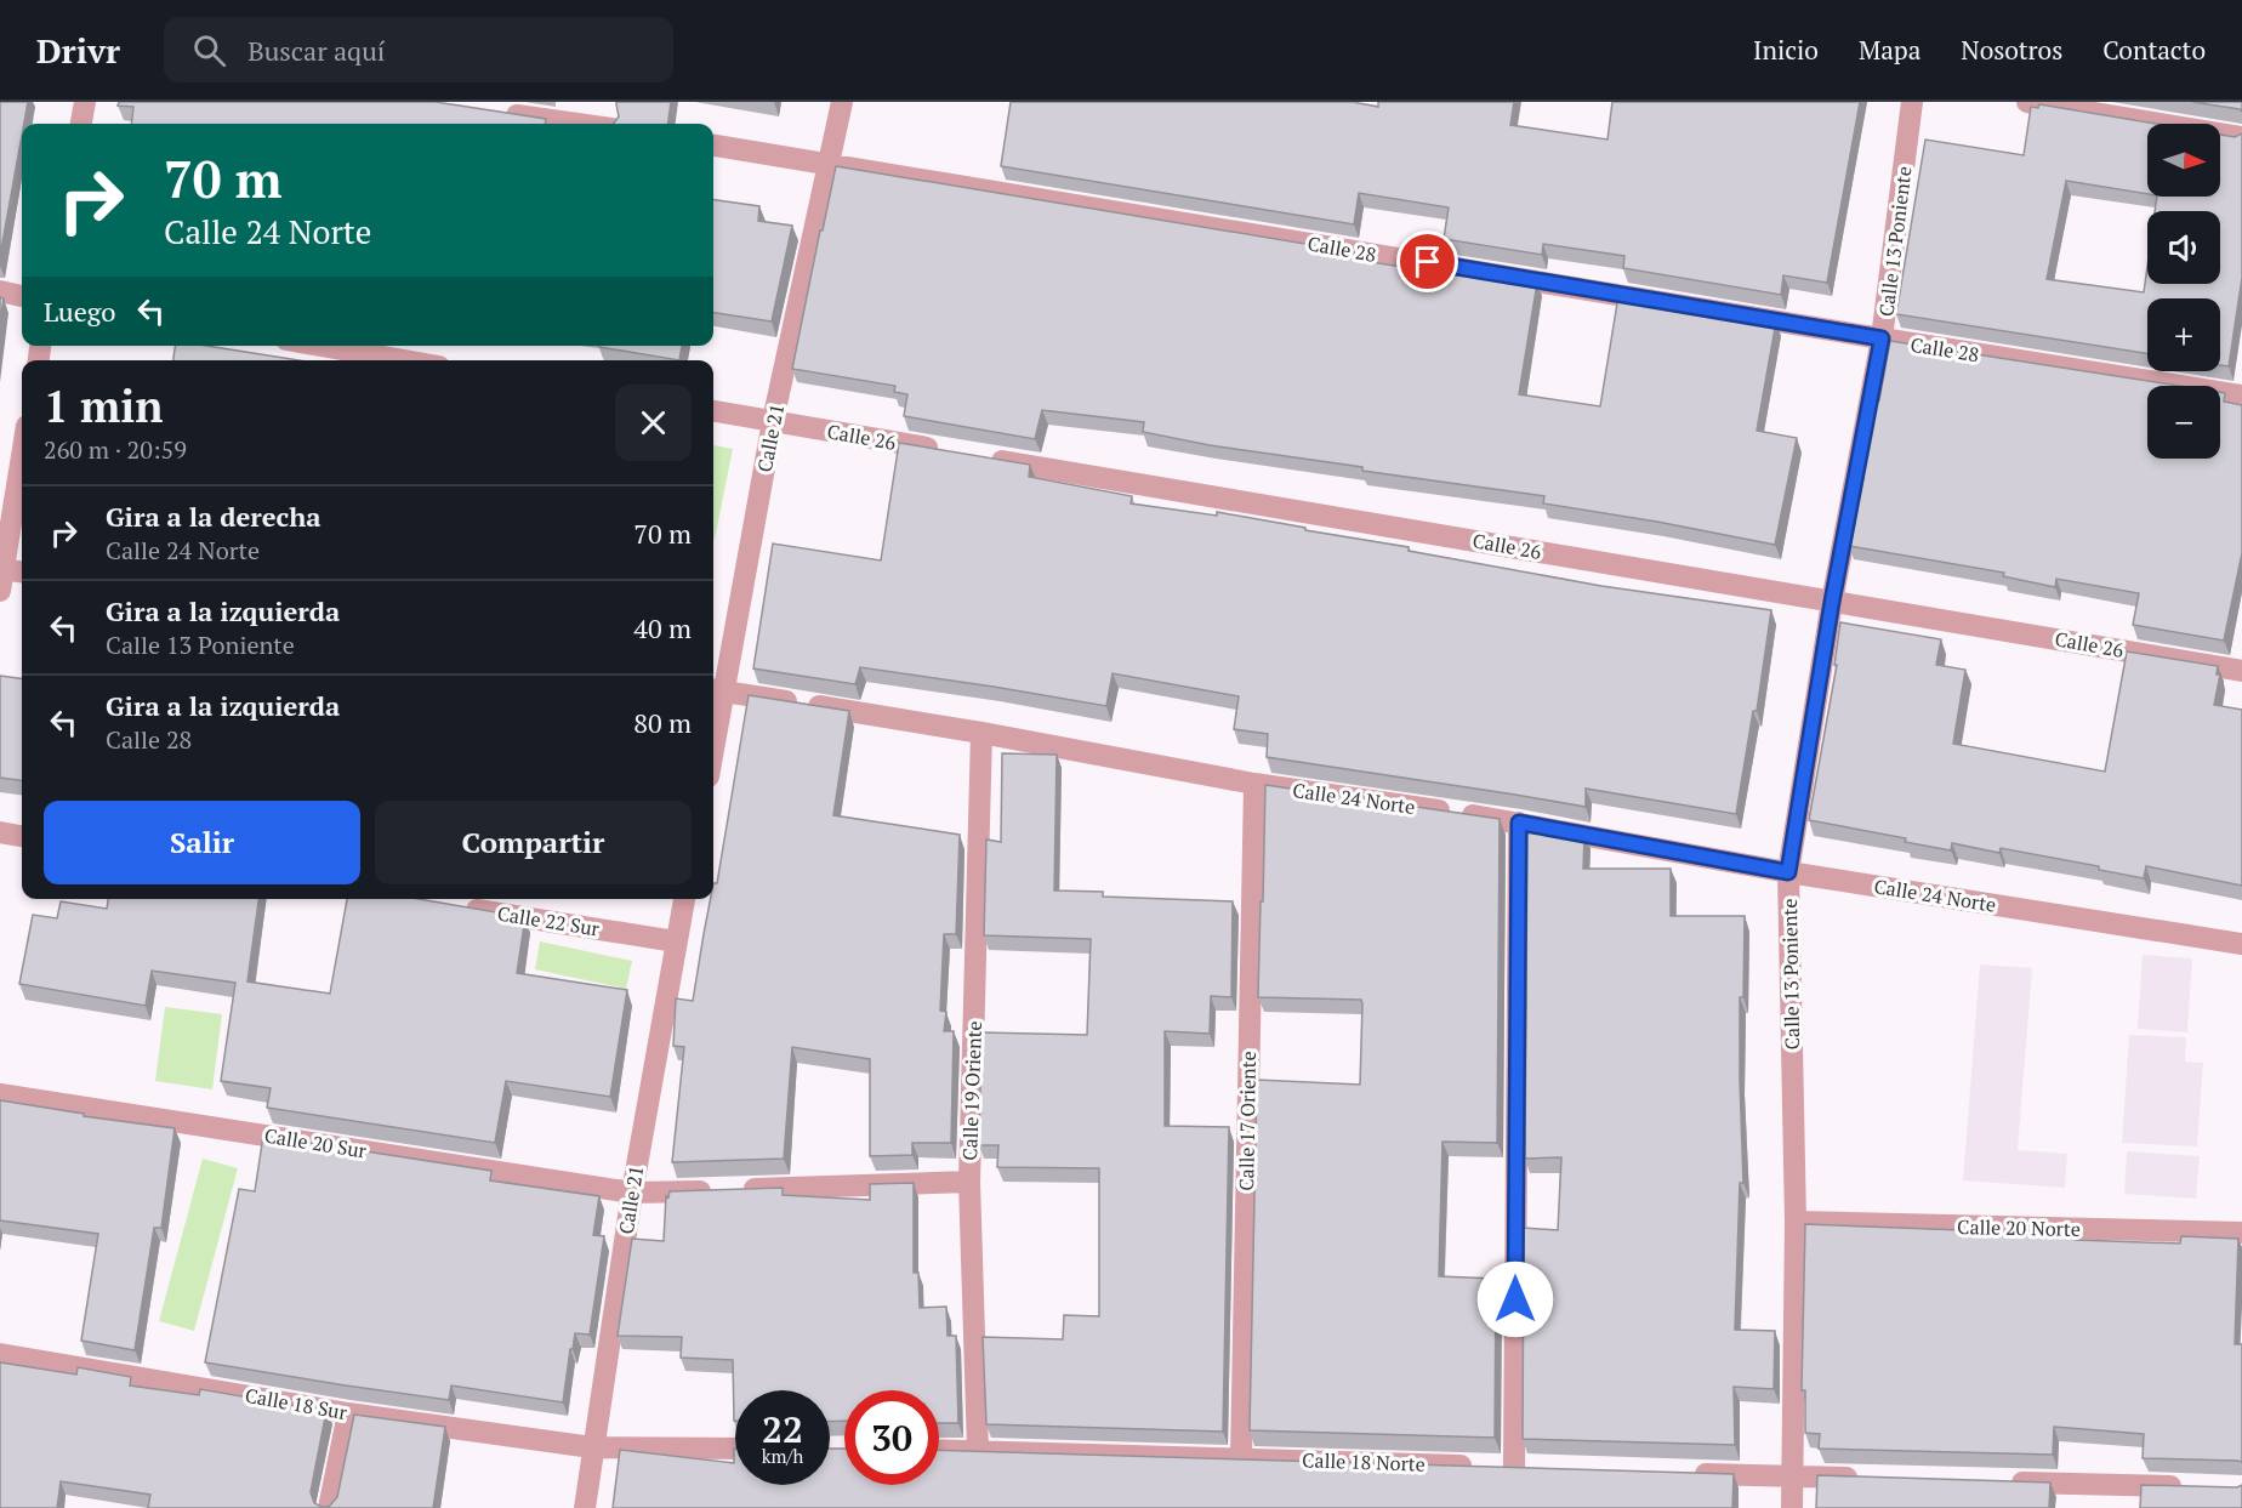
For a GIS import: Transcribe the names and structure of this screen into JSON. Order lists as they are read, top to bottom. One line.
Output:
{"streets":{"street":["Calle 13 Poniente","Calle 28","Calle 26","Calle 21","Calle 24 Norte","Calle 22 Sur","Calle 19 Oriente","Calle 17 Oriente","Calle 20 Sur","Calle 20 Norte","Calle 18 Sur","Calle 18 Norte"]},"crossings":[["Calle 13 Poniente","Calle 28"],["Calle 13 Poniente","Calle 26"],["Calle 13 Poniente","Calle 24 Norte"],["Calle 13 Poniente","Calle 20 Norte"],["Calle 28","Calle 21"],["Calle 26","Calle 21"],["Calle 21","Calle 24 Norte"],["Calle 21","Calle 22 Sur"],["Calle 21","Calle 20 Sur"],["Calle 21","Calle 18 Sur"],["Calle 24 Norte","Calle 19 Oriente"],["Calle 24 Norte","Calle 17 Oriente"],["Calle 19 Oriente","Calle 18 Norte"],["Calle 17 Oriente","Calle 18 Norte"]],"north":"right","page":{"header":"Drivr","search":"Buscar aquí","nav":["Inicio","Mapa","Nosotros","Contacto"],"map_buttons":["+","−"],"turn":["70 m","Calle 24 Norte"],"then":"Luego","heading":["1 min","260 m · 20:59"],"list":[{"name":"Gira a la derecha","note":"Calle 24 Norte","value":"70 m"},{"name":"Gira a la izquierda","note":"Calle 13 Poniente","value":"40 m"},{"name":"Gira a la izquierda","note":"Calle 28","value":"80 m"}],"buttons":["Salir","Compartir"],"speed":"22 km/h","limit":"30"}}
